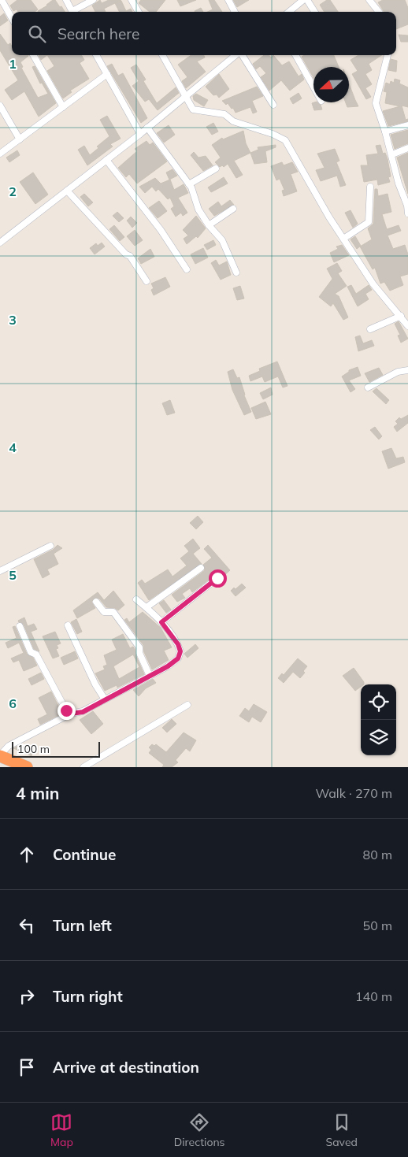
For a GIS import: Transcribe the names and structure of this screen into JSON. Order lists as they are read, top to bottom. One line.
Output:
{"scale_bar":"100 m","north":"left","page":{"search":"Search here","scale":"100 m","heading":["4 min","Walk · 270 m"],"list":[["Continue","80 m"],["Turn left","50 m"],["Turn right","140 m"],"Arrive at destination"],"nav":["Map","Directions","Saved"]},"grid":{"rows":["1","2","3","4","5","6"]}}
